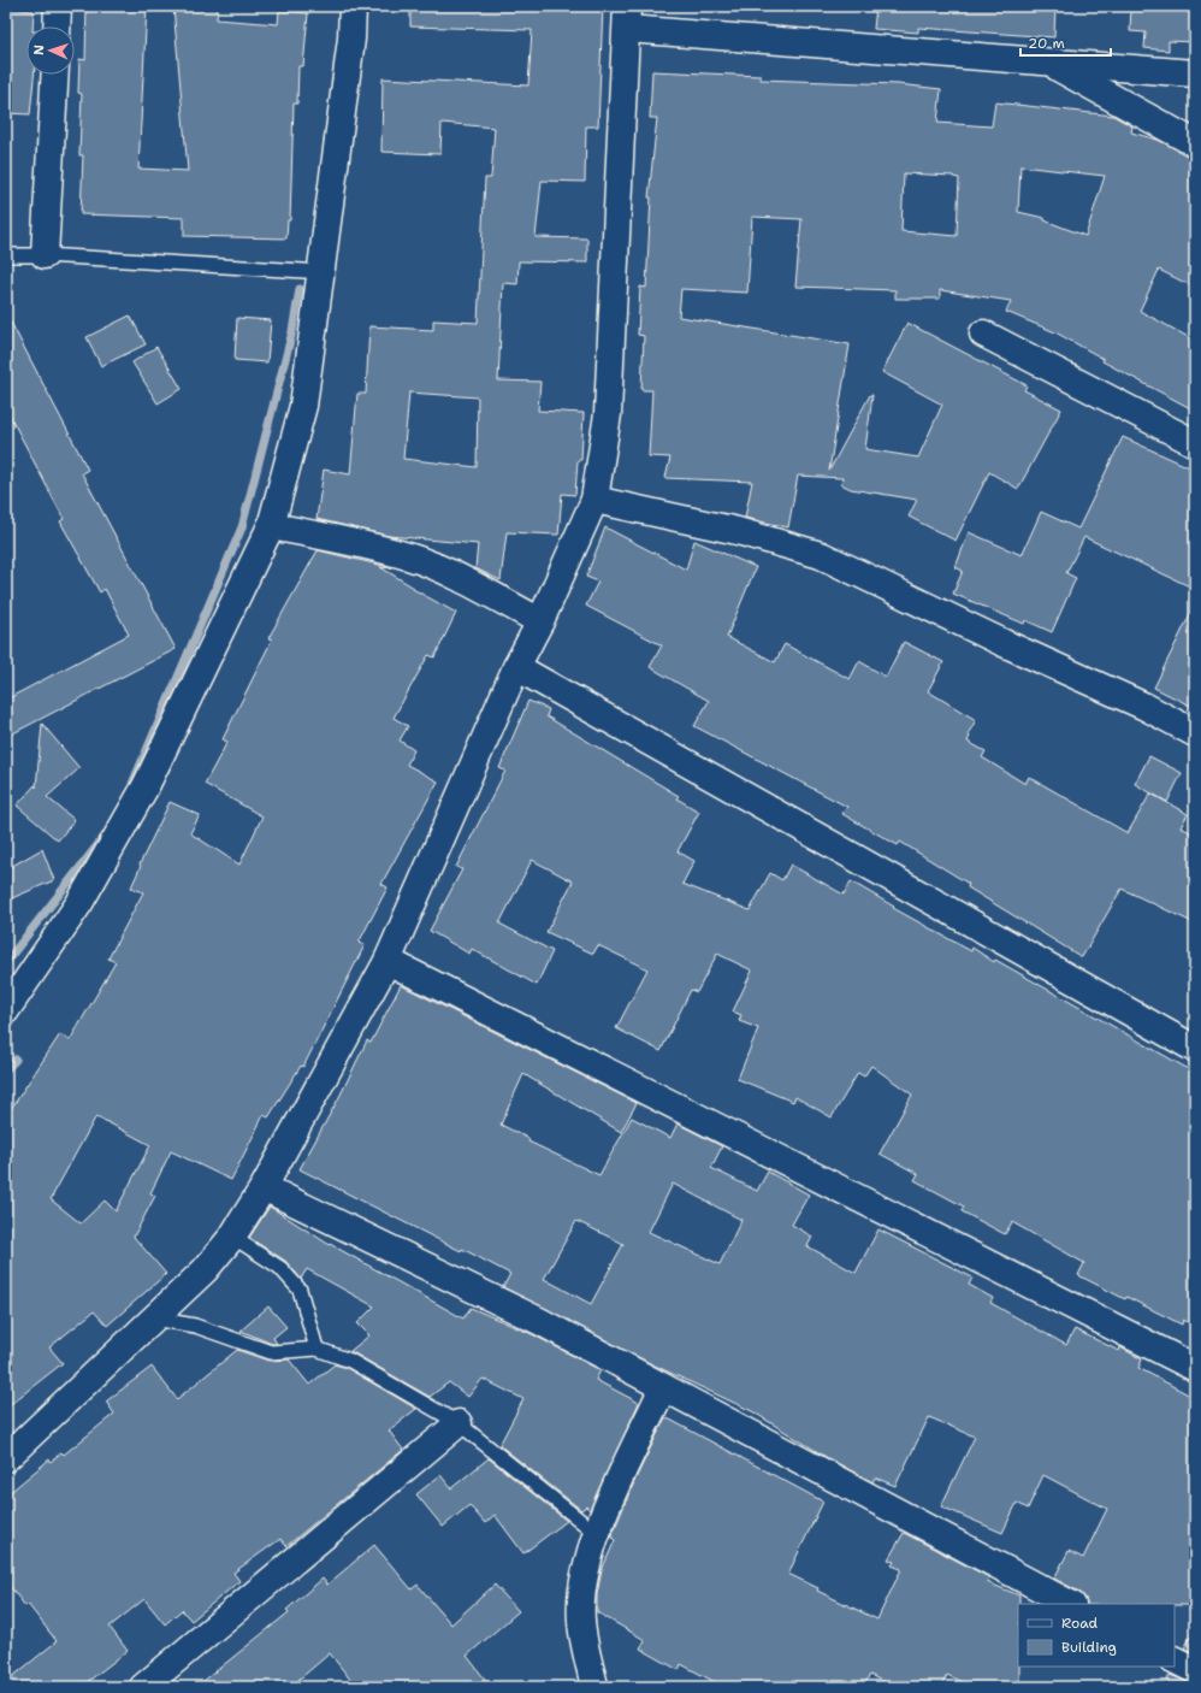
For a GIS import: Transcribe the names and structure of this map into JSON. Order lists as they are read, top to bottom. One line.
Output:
{"legend":["Road","Building"],"scale_bar":"20 m","north":"left"}
